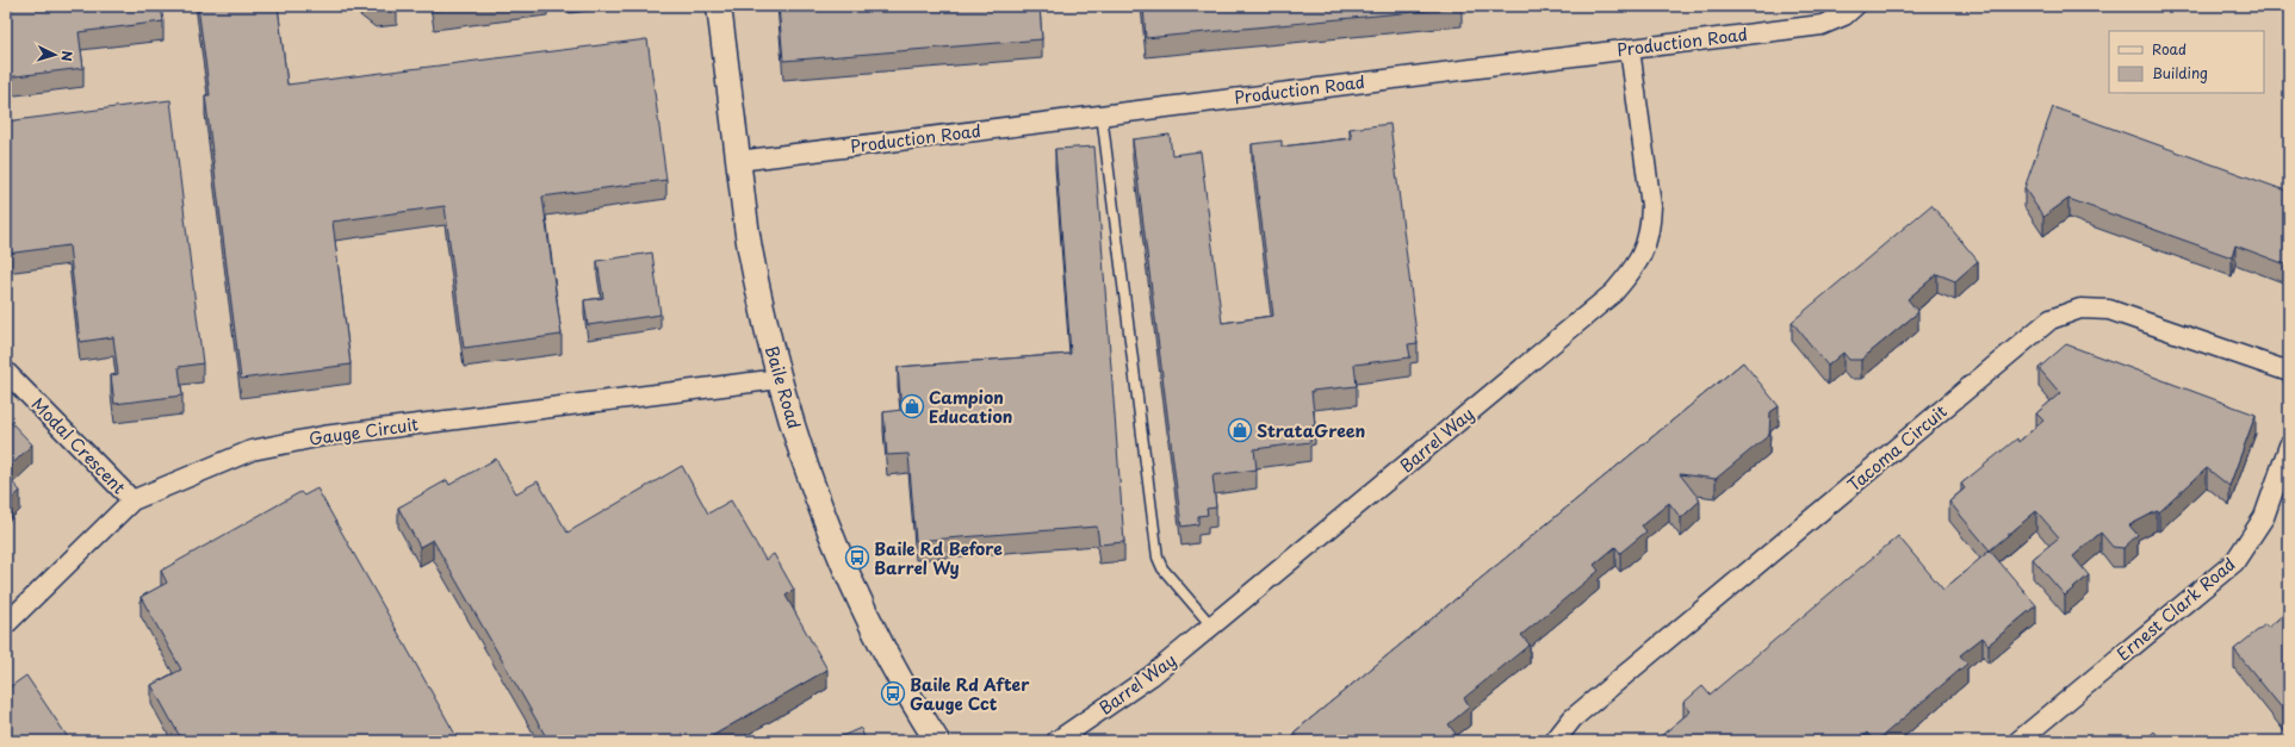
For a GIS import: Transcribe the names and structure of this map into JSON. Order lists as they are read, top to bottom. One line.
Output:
{"streets":{"street":["Production Road","Baile Road","Gauge Circuit","Barrel Way","Modal Crescent","Tacoma Circuit","Ernest Clark Road"]},"crossings":[["Production Road","Baile Road"],["Production Road","Barrel Way"],["Baile Road","Gauge Circuit"],["Gauge Circuit","Modal Crescent"]],"places":{"shop":["Campion Education","StrataGreen"],"bus stop":["Baile Rd Before Barrel Wy","Baile Rd After Gauge Cct"]},"legend":["Road","Building"],"north":"right"}
